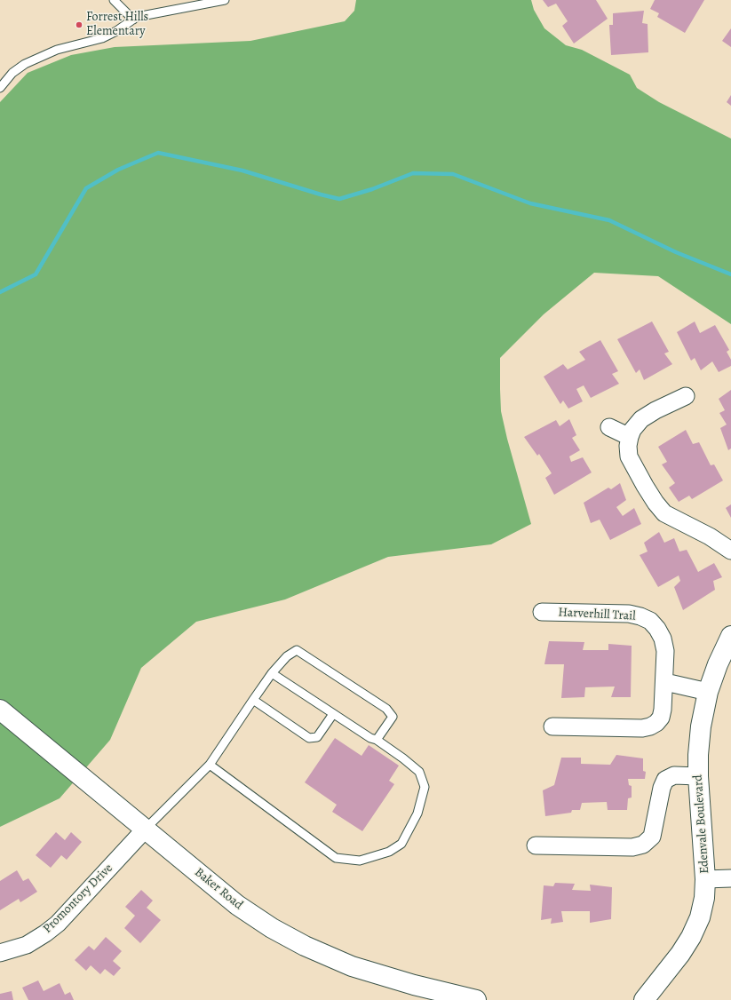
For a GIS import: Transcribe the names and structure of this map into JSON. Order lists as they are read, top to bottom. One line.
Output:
{"streets":{"main road":["Edenvale Boulevard","Baker Road"],"street":["Harverhill Trail","Promontory Drive"]},"crossings":[["Baker Road","Promontory Drive"]],"places":["Forrest Hills Elementary"]}
